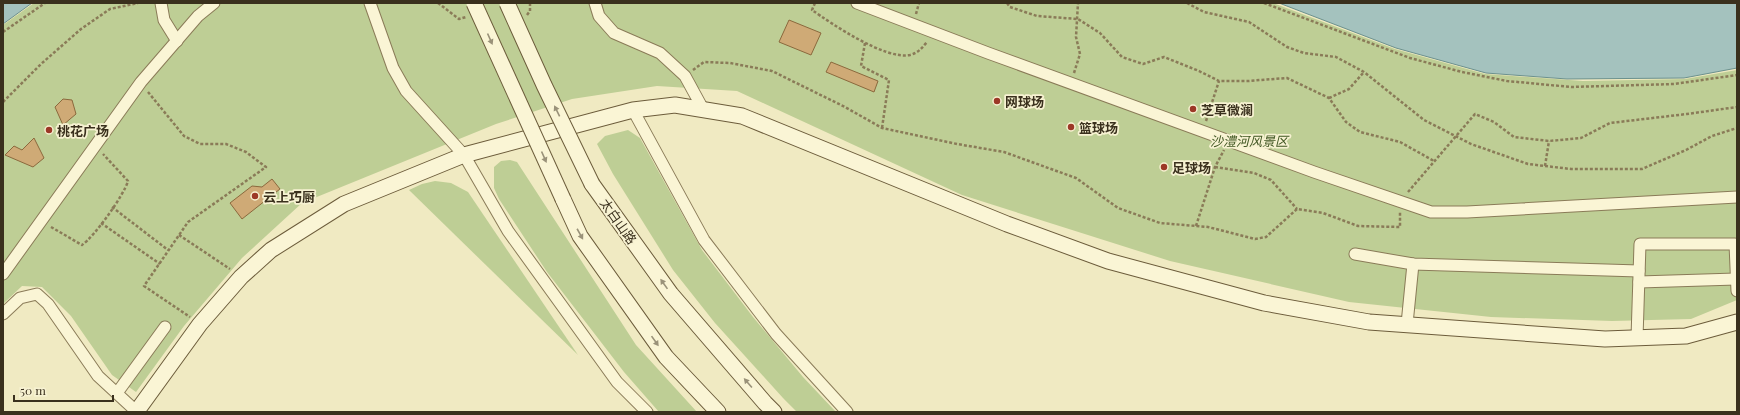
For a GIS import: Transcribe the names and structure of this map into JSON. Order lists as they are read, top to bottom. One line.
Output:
{"streets":{"street":["太白山路"]},"parks":["沙澧河风景区"],"places":["网球场","芝草微澜","篮球场","桃花广场","足球场","云上巧厨"],"scale_bar":"50 m"}
